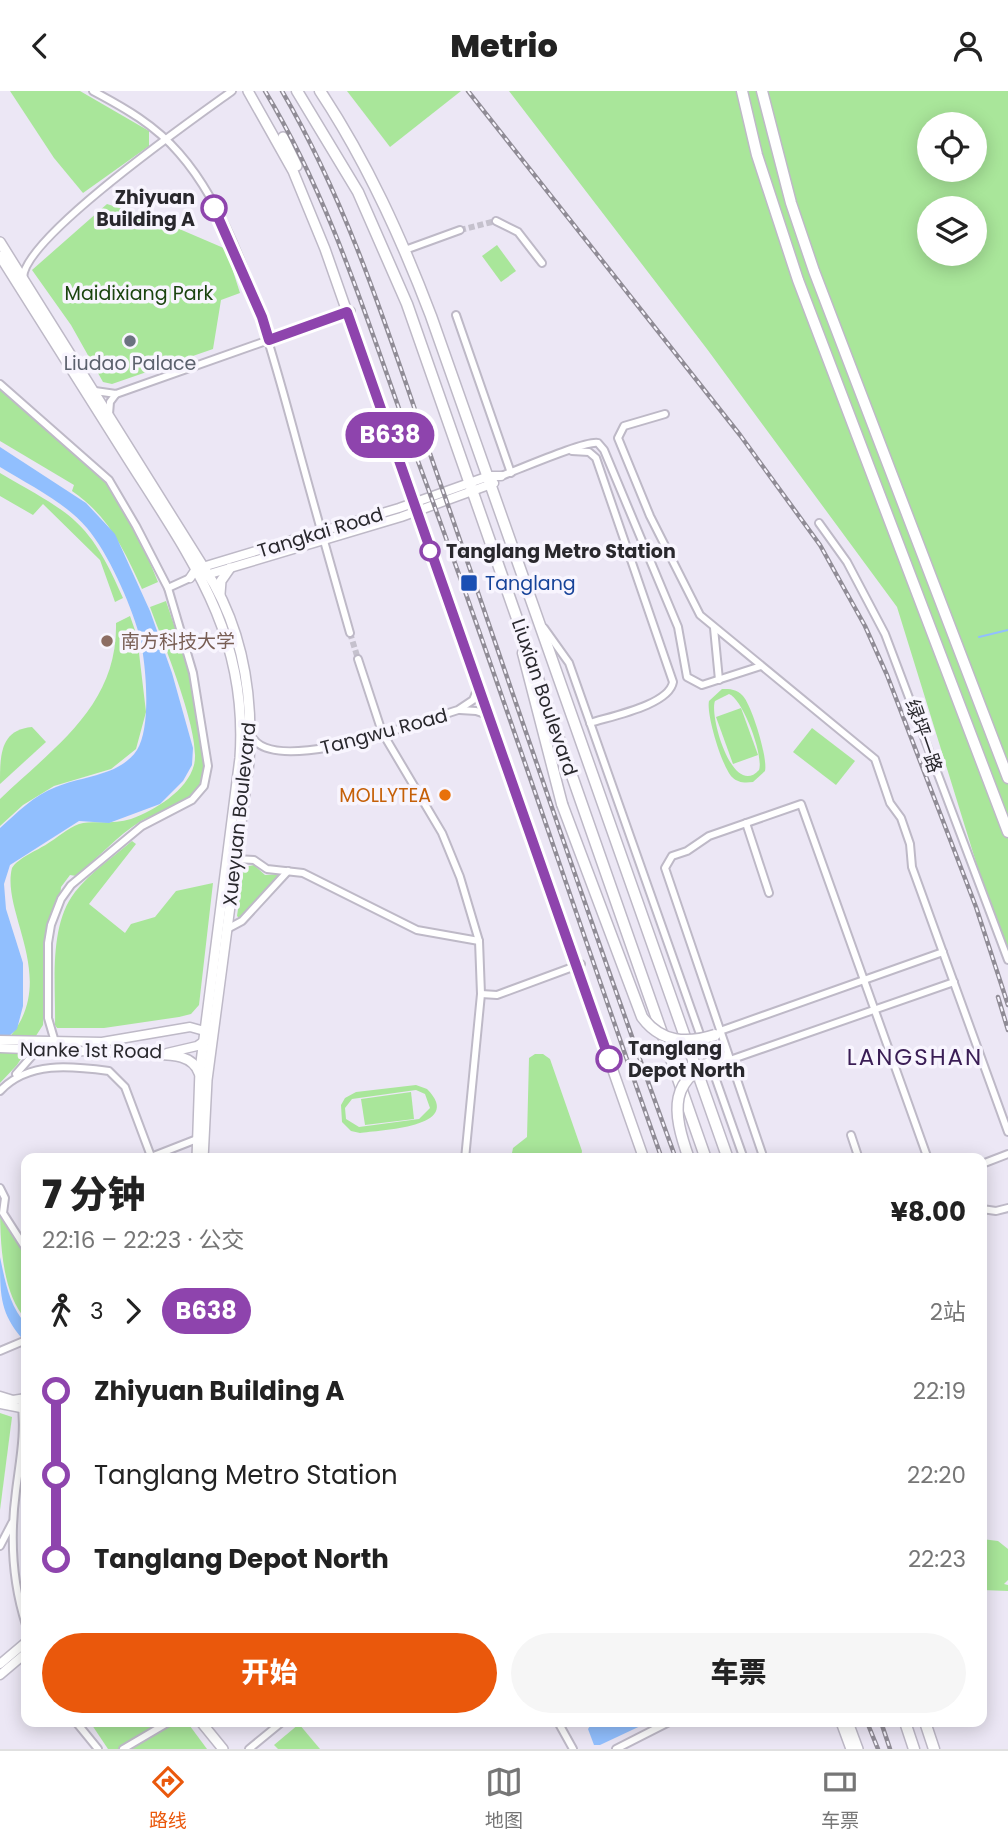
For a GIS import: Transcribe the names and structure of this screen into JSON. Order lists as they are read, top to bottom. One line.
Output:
{"streets":{"main road":["Liuxian Boulevard","Xueyuan Boulevard"],"street":["Tangkai Road","Tangwu Road","绿坪一路","Nanke 1st Road"]},"crossings":[["Tangkai Road","Liuxian Boulevard"],["Tangkai Road","Xueyuan Boulevard"],["Tangwu Road","Xueyuan Boulevard"],["Xueyuan Boulevard","Nanke 1st Road"]],"districts":["LANGSHAN"],"parks":["Maidixiang Park"],"places":{"other":["Zhiyuan Building A","Liudao Palace","Tanglang Metro Station","南方科技大学","MOLLYTEA","Tanglang Depot North"],"transit":["Tanglang"]},"lines":["bus line B638"],"page":{"header":"Metrio","on_map":"B638","heading":["7 分钟","22:16 – 22:23 · 公交","¥8.00"],"legs":["3","B638","2站"],"list":[{"name":"Zhiyuan Building A","value":"22:19"},{"name":"Tanglang Metro Station","value":"22:20"},{"name":"Tanglang Depot North","value":"22:23"}],"buttons":["开始","车票"],"tabs":["路线","地图","车票"]}}
